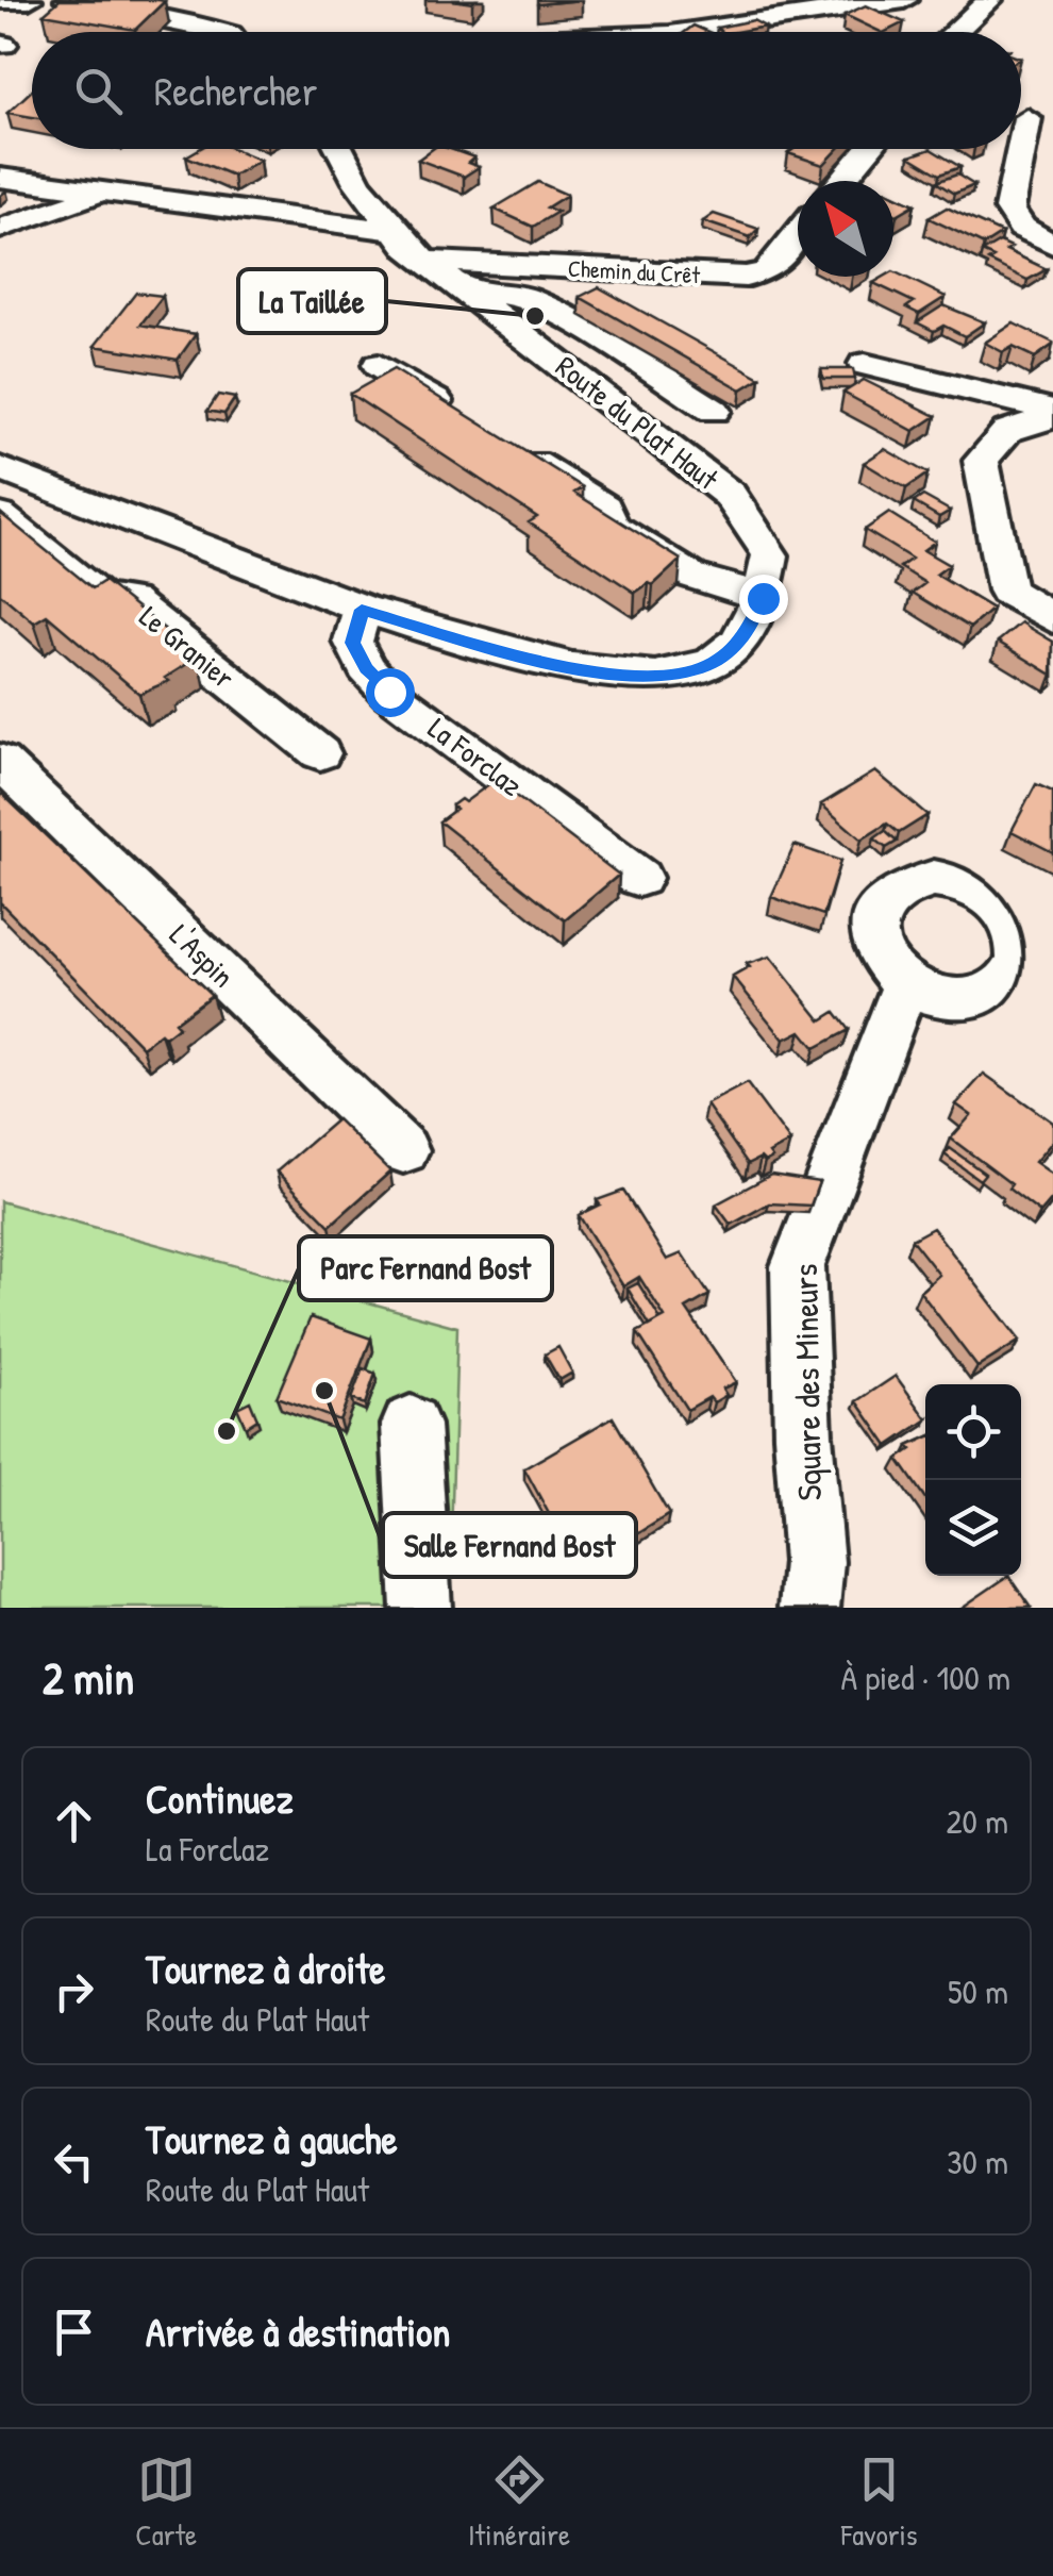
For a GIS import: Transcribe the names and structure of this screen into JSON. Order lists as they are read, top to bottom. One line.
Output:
{"streets":{"street":["Chemin du Crêt","Route du Plat Haut","Le Granier","La Forclaz","L'Aspin","Square des Mineurs"]},"crossings":[["Chemin du Crêt","Route du Plat Haut"],["Route du Plat Haut","La Forclaz"]],"places":["La Taillée","Salle Fernand Bost","Parc Fernand Bost"],"north":"top left","page":{"search":"Rechercher","heading":["2 min","À pied · 100 m"],"list":[["Continuez","La Forclaz","20 m"],["Tournez à droite","Route du Plat Haut","50 m"],["Tournez à gauche","Route du Plat Haut","30 m"],"Arrivée à destination"],"nav":["Carte","Itinéraire","Favoris"]}}
